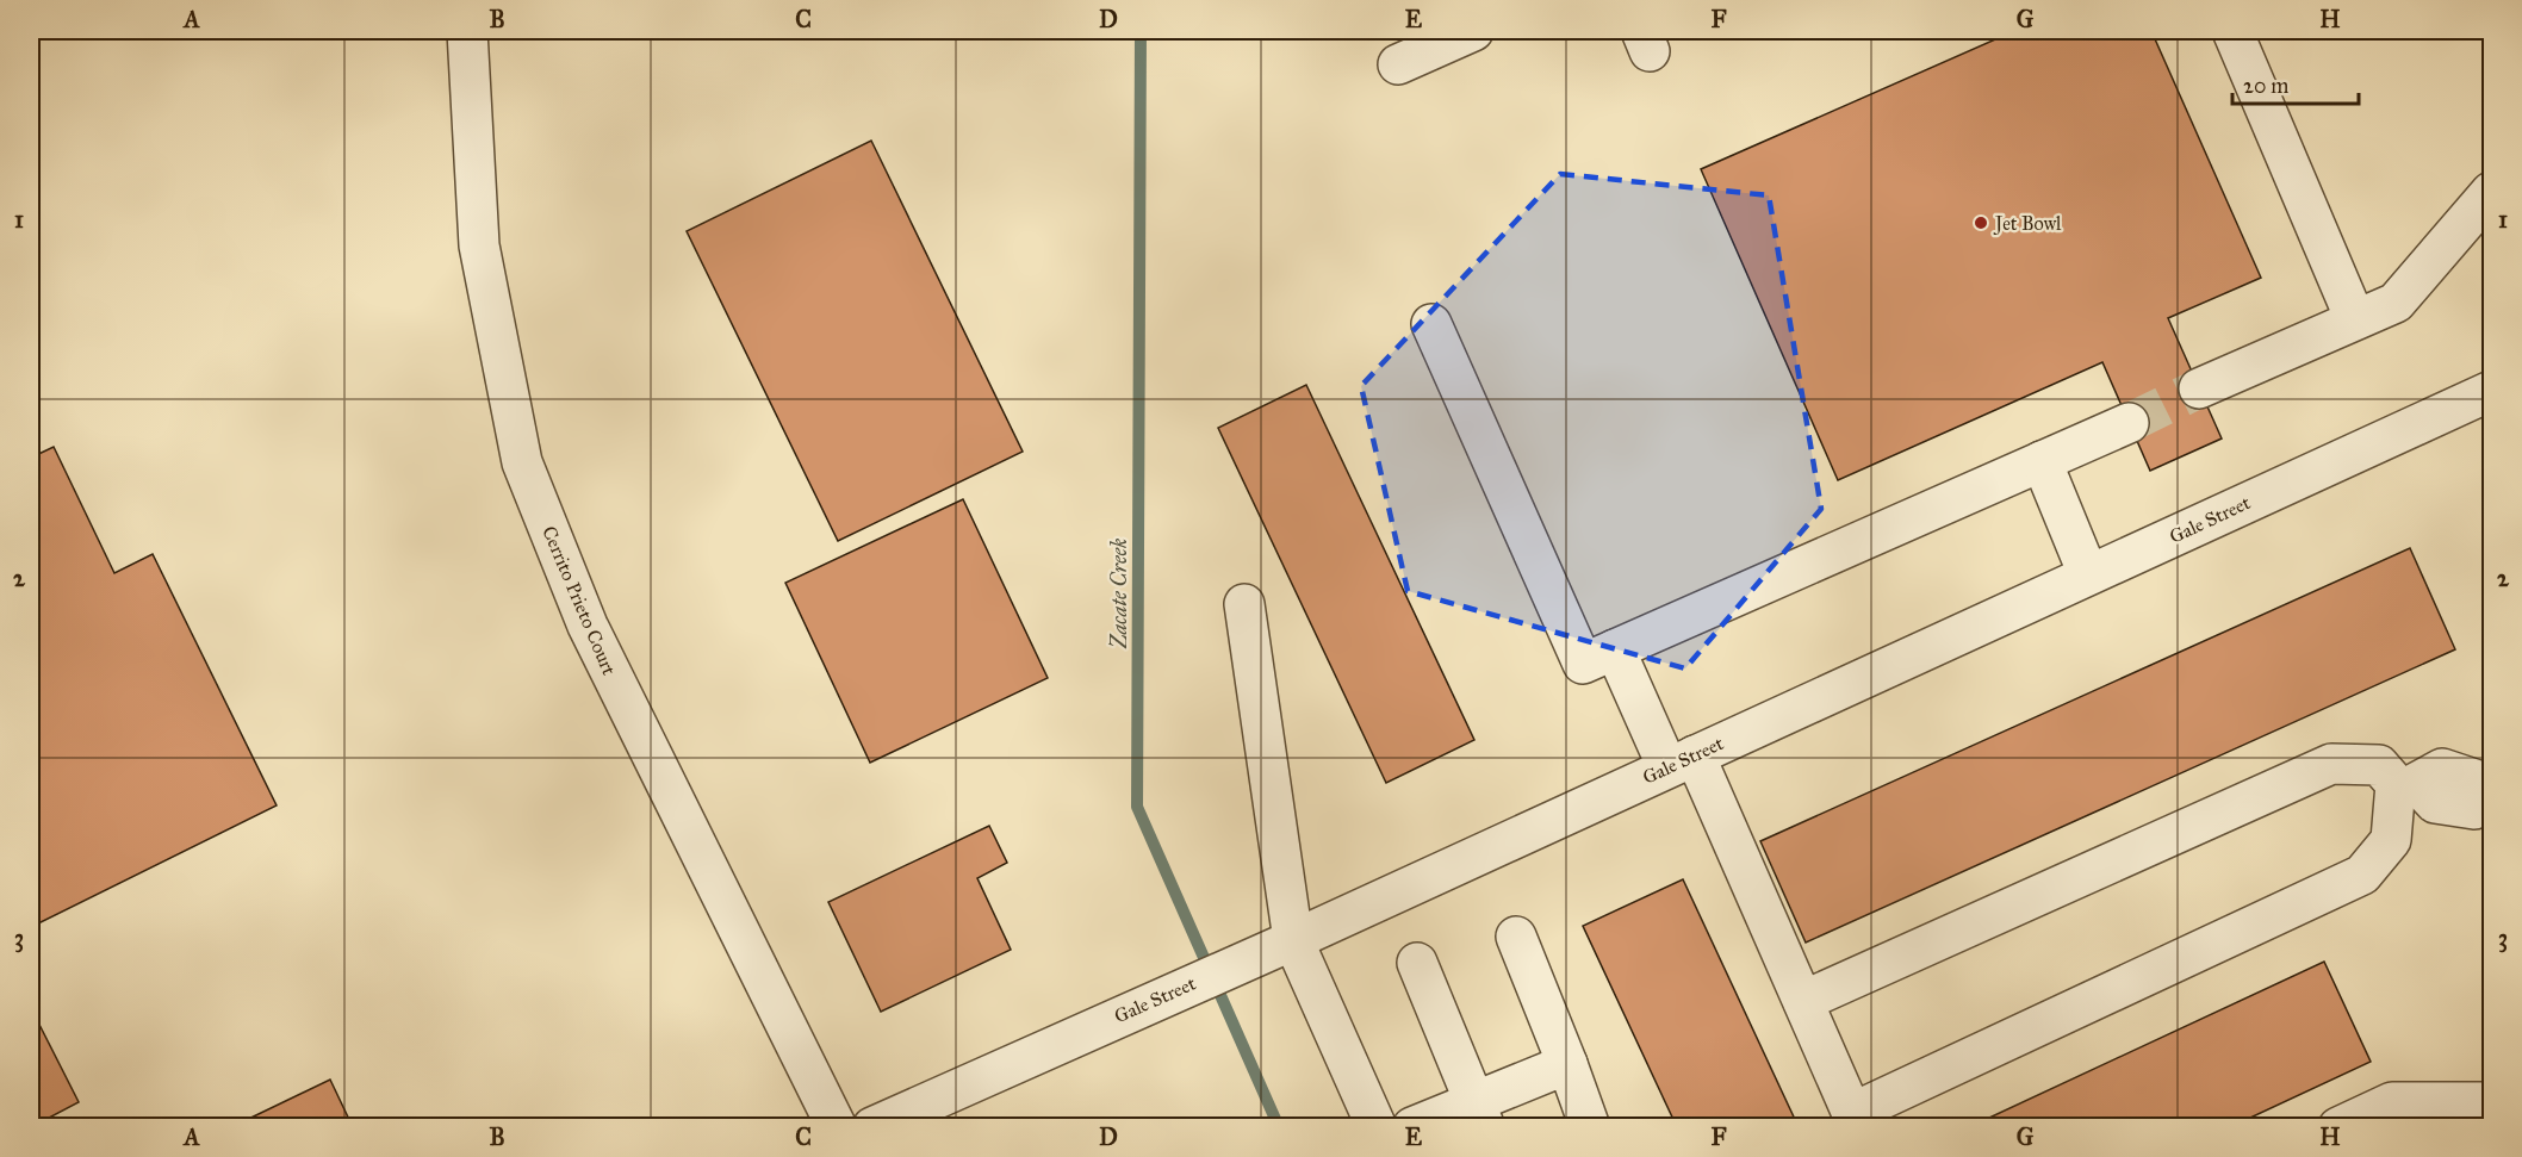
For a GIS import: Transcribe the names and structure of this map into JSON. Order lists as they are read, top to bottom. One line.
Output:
{"streets":{"street":["Gale Street","Cerrito Prieto Court"]},"water":["Zacate Creek"],"places":["Jet Bowl"],"scale_bar":"20 m","grid":{"columns":["A","B","C","D","E","F","G","H"],"rows":["1","2","3"]}}
